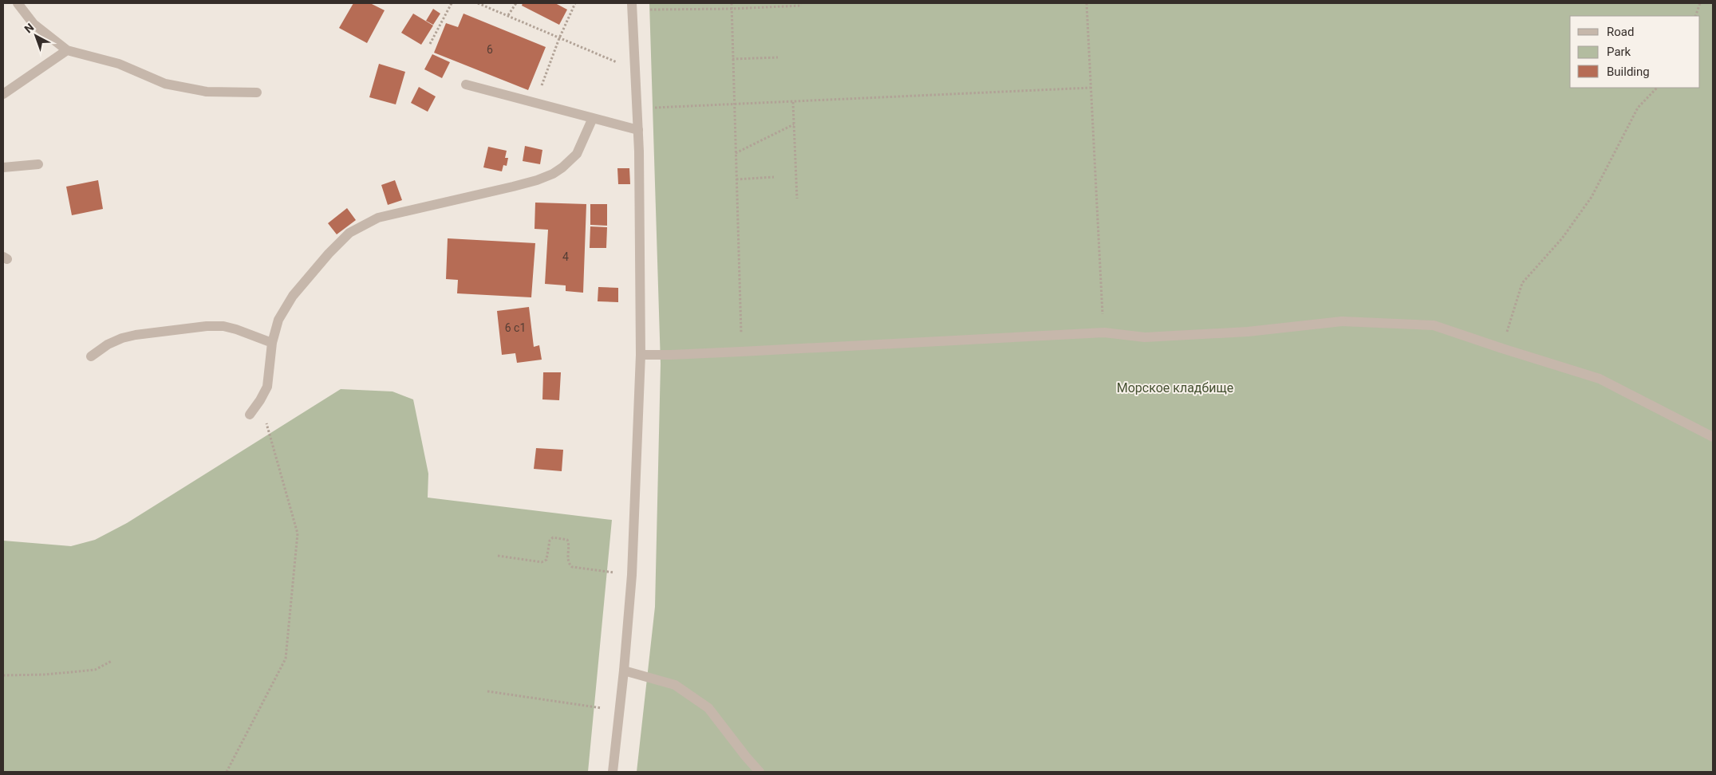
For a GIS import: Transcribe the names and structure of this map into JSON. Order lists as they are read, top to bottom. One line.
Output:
{"parks":["Морское кладбище"],"house_numbers":["6","4","6 с1"],"legend":["Road","Park","Building"],"north":"top left"}
